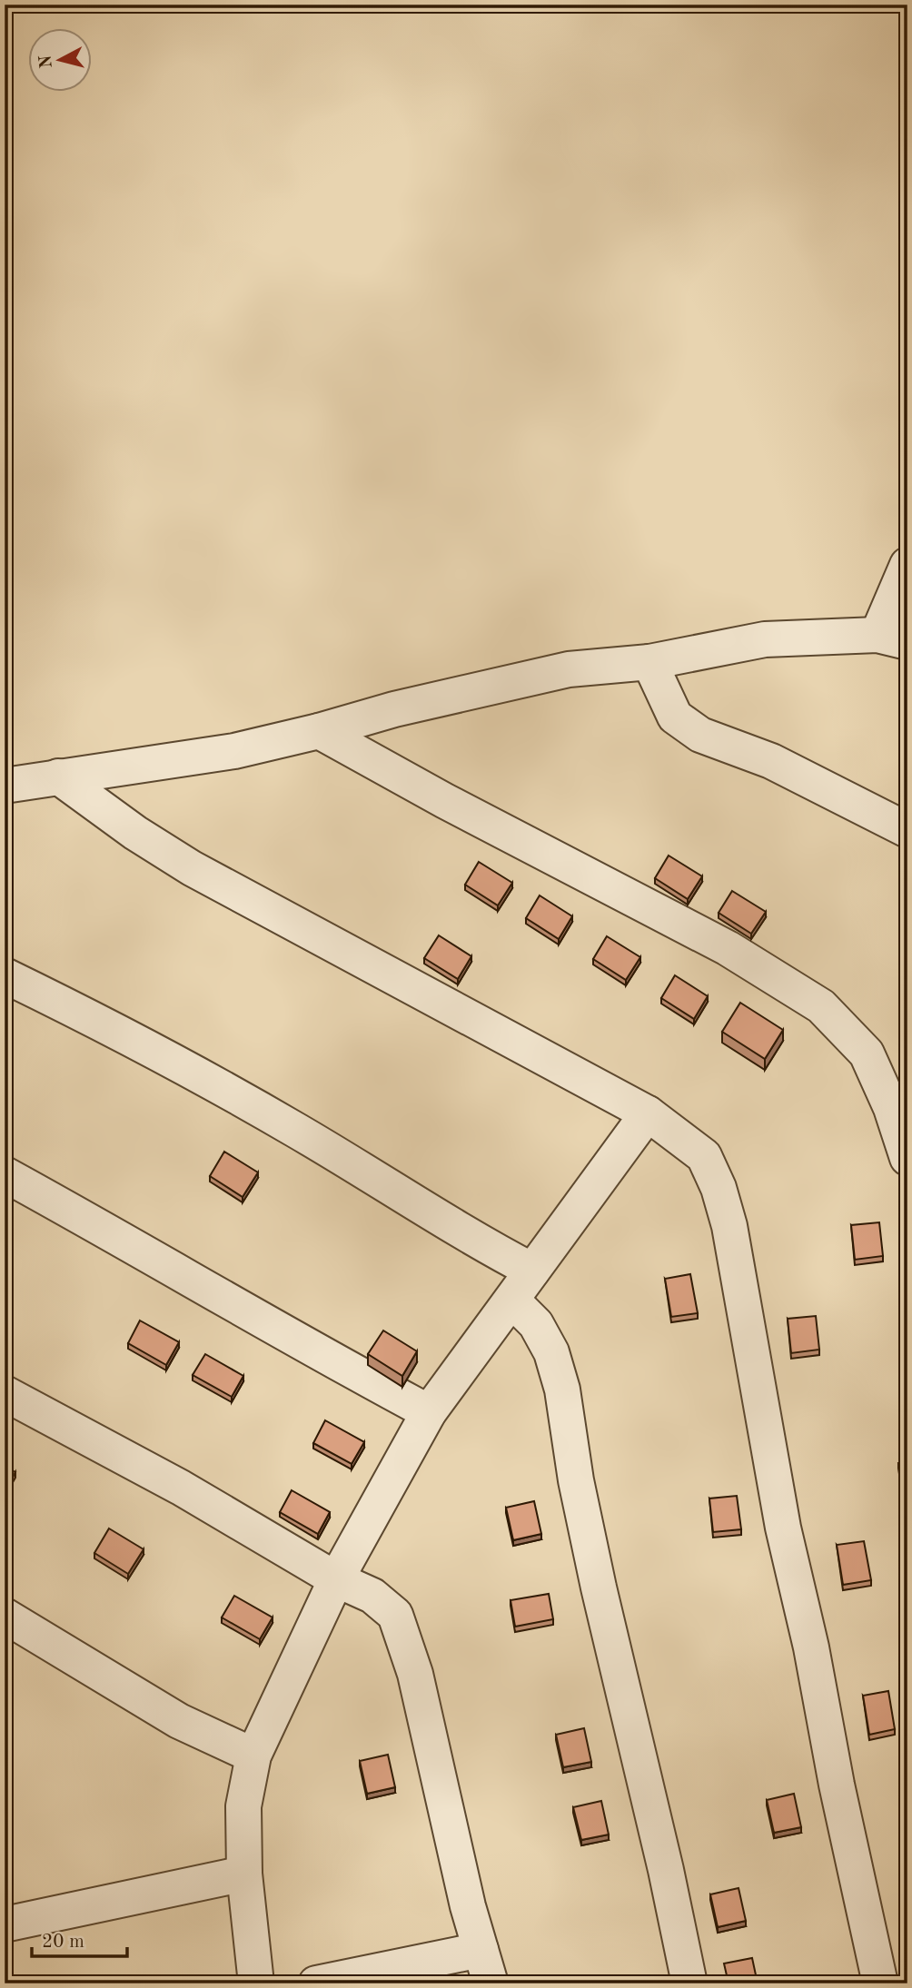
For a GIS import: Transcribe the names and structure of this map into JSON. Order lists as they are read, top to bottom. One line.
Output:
{"scale_bar":"20 m","north":"left"}
